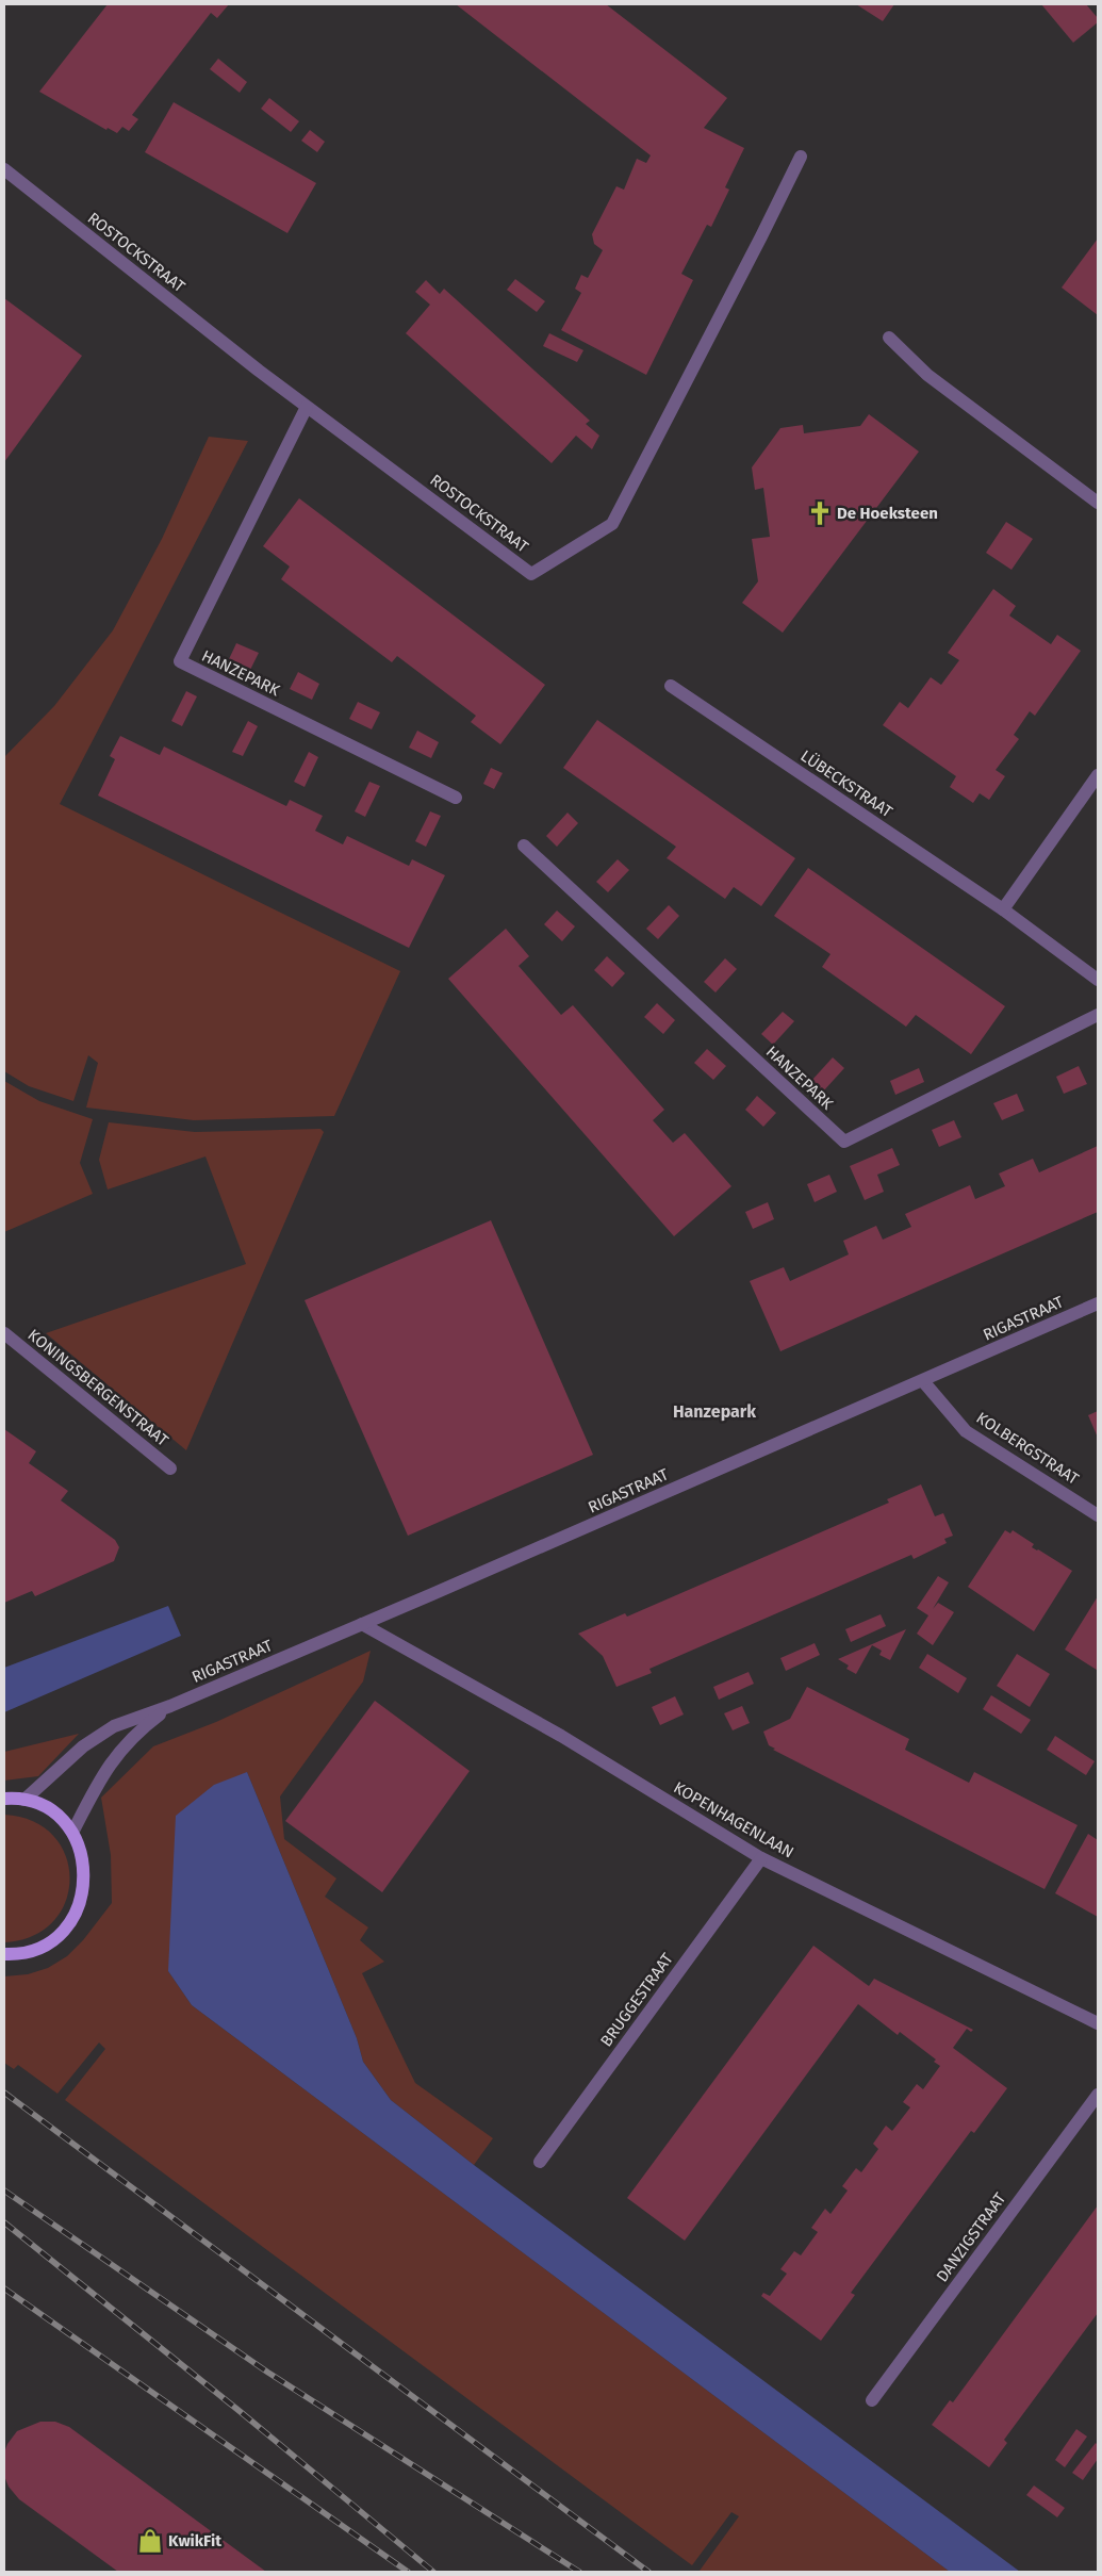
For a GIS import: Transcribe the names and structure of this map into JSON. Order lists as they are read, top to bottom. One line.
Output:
{"streets":{"street":["ROSTOCKSTRAAT","HANZEPARK","LÜBECKSTRAAT","RIGASTRAAT","KONINGSBERGENSTRAAT","KOLBERGSTRAAT","KOPENHAGENLAAN","BRUGGESTRAAT","DANZIGSTRAAT"]},"crossings":[["ROSTOCKSTRAAT","HANZEPARK"],["RIGASTRAAT","KOLBERGSTRAAT"],["RIGASTRAAT","KOPENHAGENLAAN"],["KOPENHAGENLAAN","BRUGGESTRAAT"]],"districts":["Hanzepark"],"places":{"church":["De Hoeksteen"],"shop":["KwikFit"]}}
